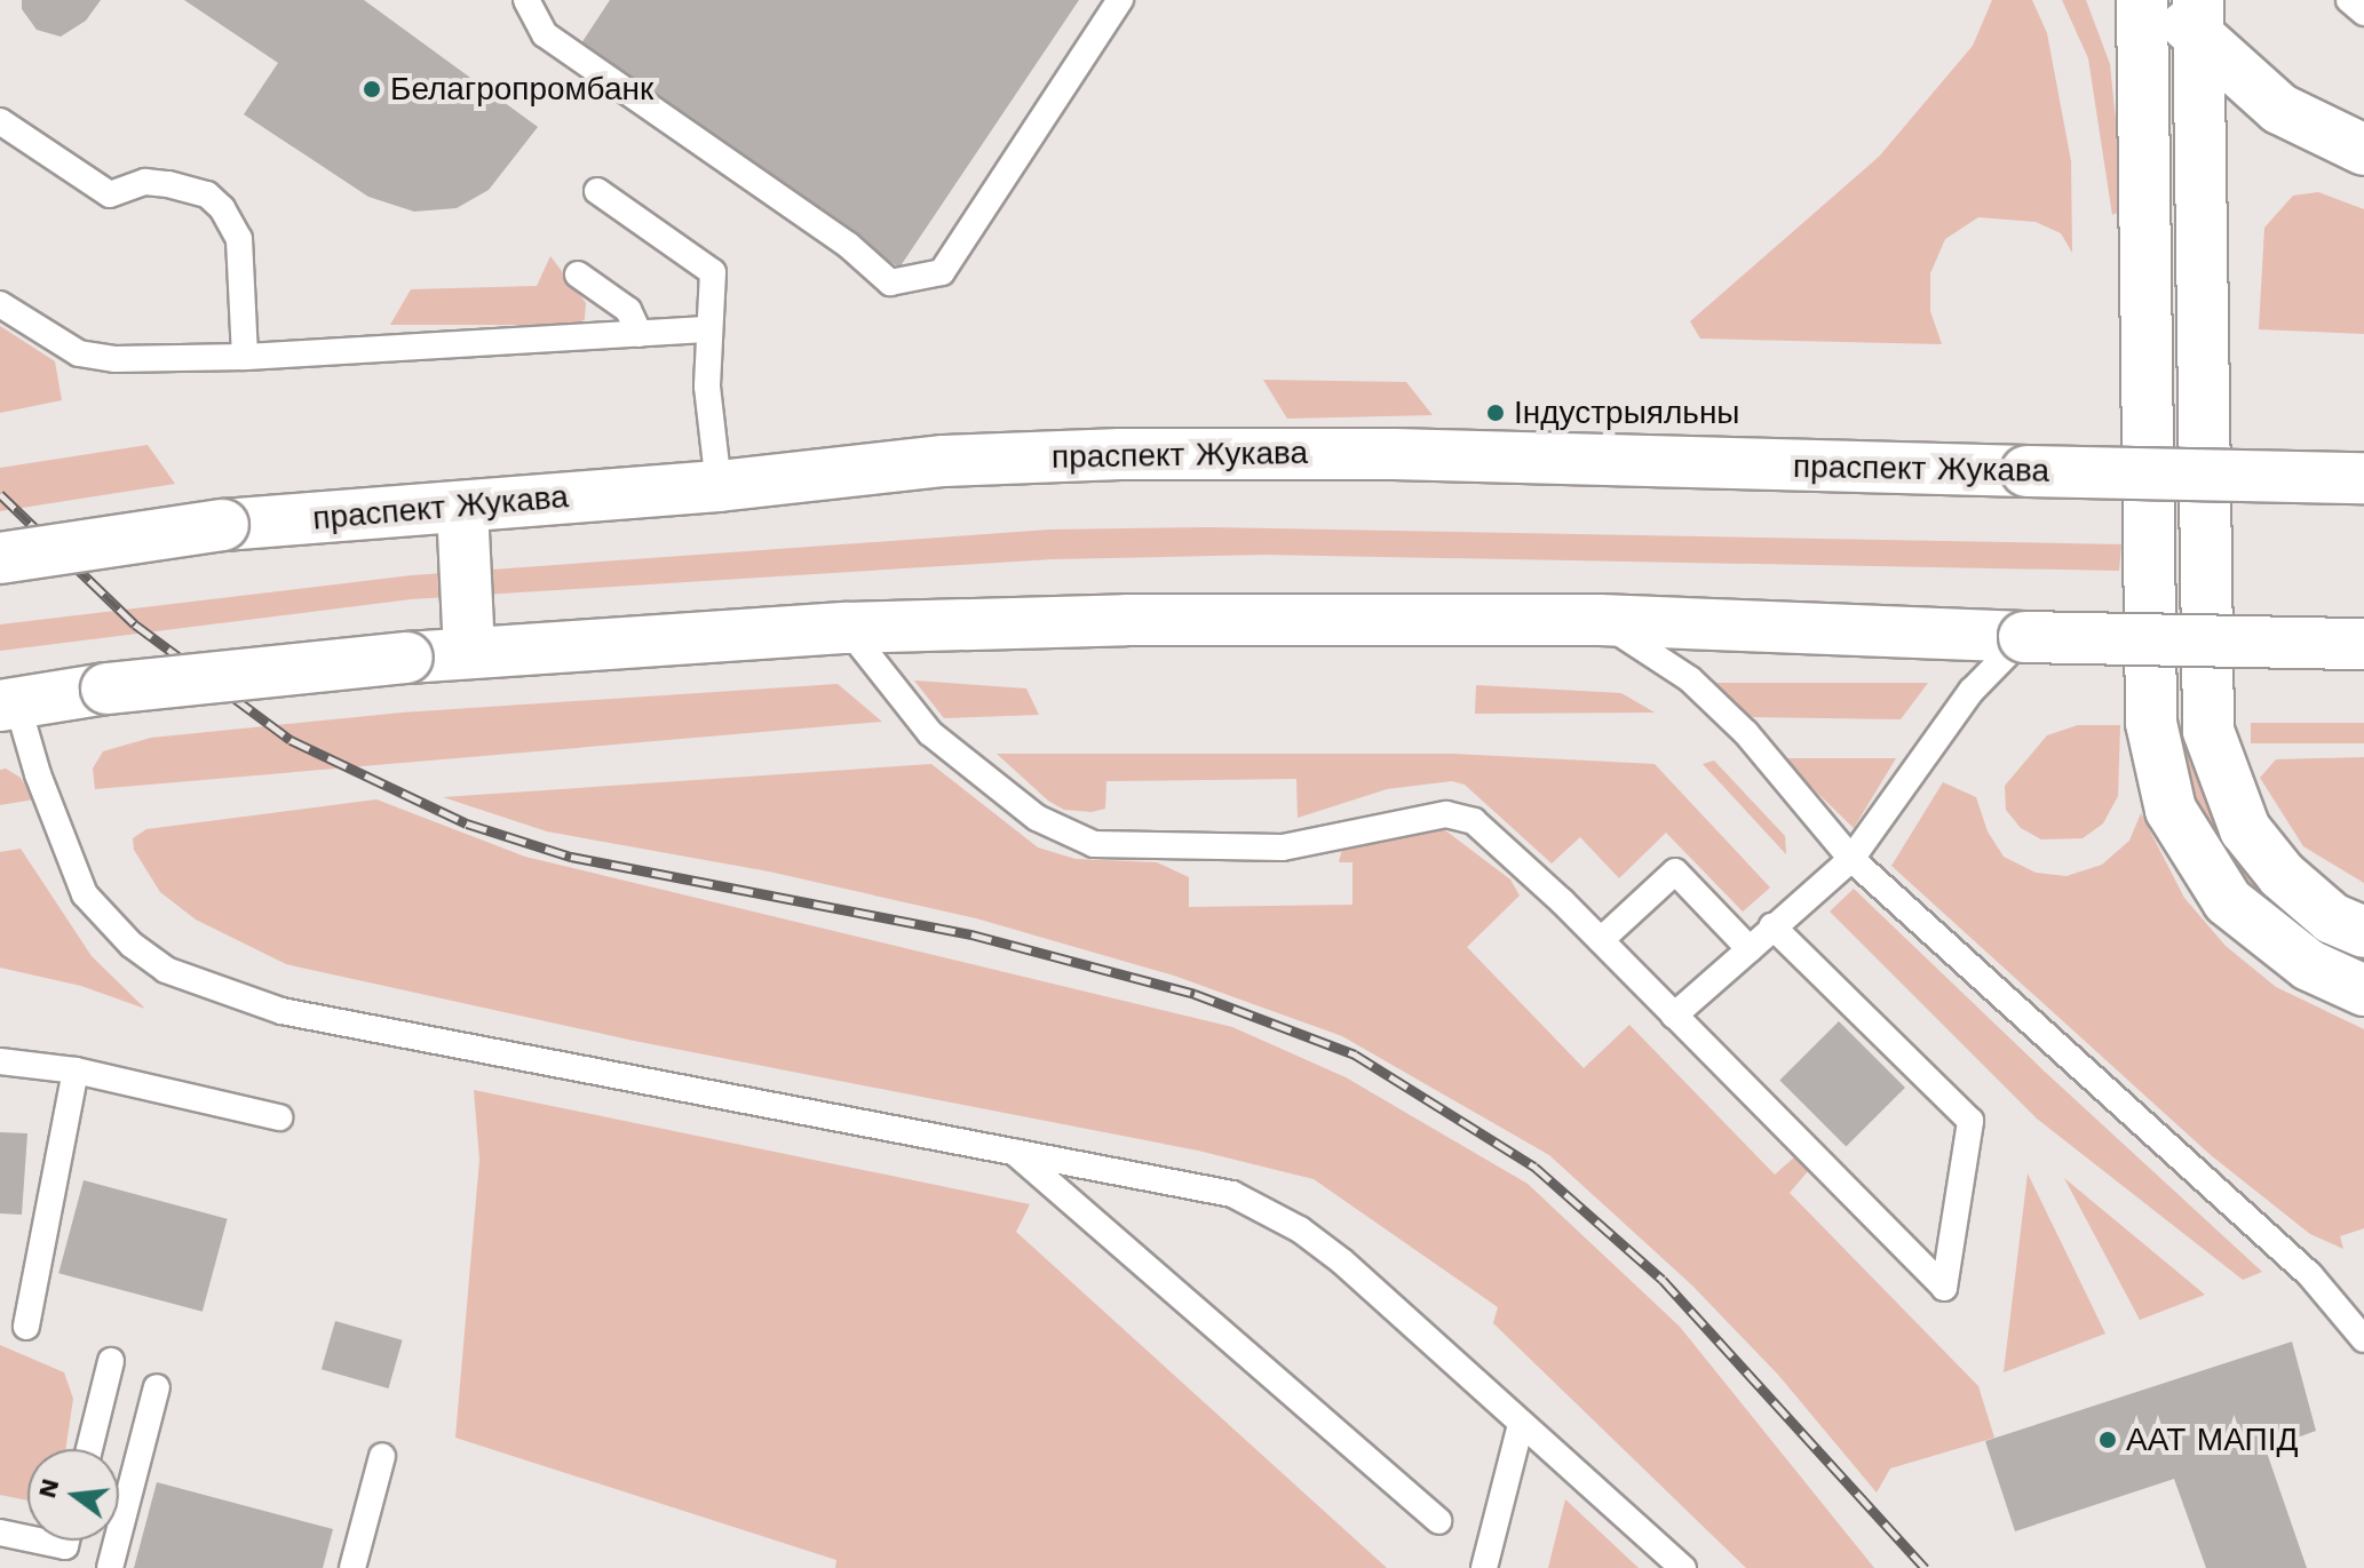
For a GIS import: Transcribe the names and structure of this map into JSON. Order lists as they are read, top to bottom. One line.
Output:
{"streets":{"main road":["праспект Жукава"]},"places":["Белагропромбанк","Індустрыяльны","ААТ МАПІД"],"north":"left"}
